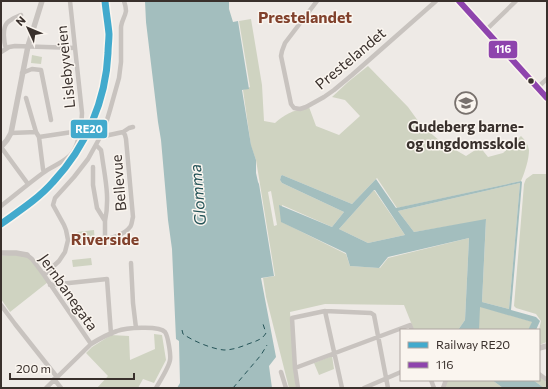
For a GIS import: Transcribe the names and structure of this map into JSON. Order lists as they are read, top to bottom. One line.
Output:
{"streets":{"street":["Prestelandet","Lislebyveien","Bellevue","Jernbanegata"]},"districts":["Prestelandet","Riverside"],"water":["Glomma"],"places":{"school or university":["Gudeberg barne- og ungdomsskole"]},"lines":["rail line RE20","transit line 116"],"legend":["Railway RE20","116"],"scale_bar":"200 m","north":"top left"}
